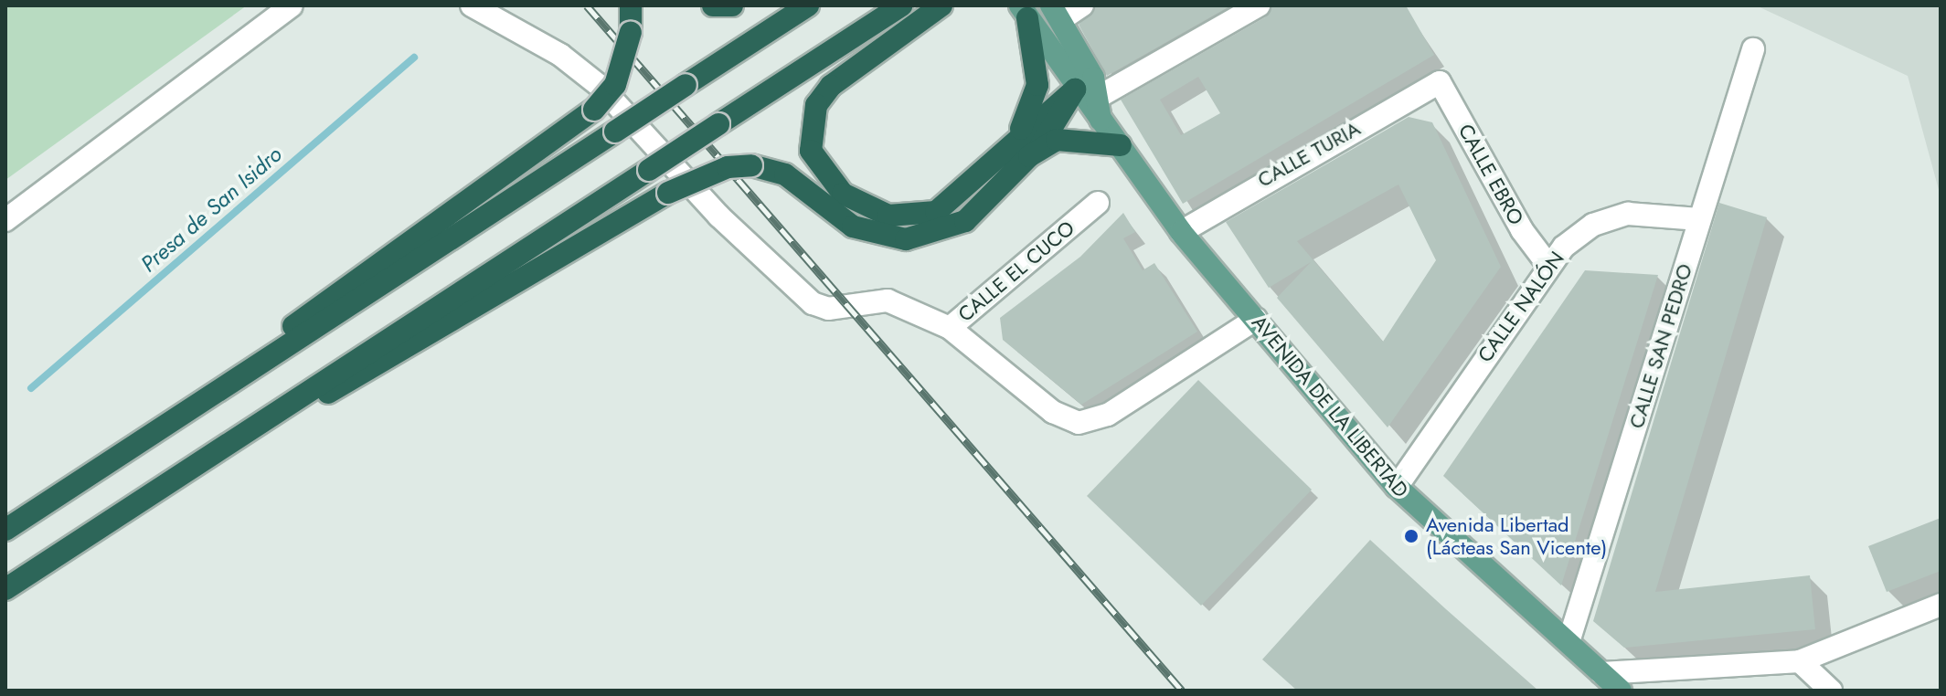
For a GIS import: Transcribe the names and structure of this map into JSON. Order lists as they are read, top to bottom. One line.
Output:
{"streets":{"main road":["AVENIDA DE LA LIBERTAD"],"street":["CALLE TURIA","CALLE EBRO","CALLE EL CUCO","CALLE NALÓN","CALLE SAN PEDRO"]},"crossings":[["CALLE TURIA","CALLE EBRO"],["CALLE TURIA","AVENIDA DE LA LIBERTAD"],["CALLE EBRO","CALLE NALÓN"],["CALLE EL CUCO","AVENIDA DE LA LIBERTAD"],["CALLE NALÓN","CALLE SAN PEDRO"],["CALLE NALÓN","AVENIDA DE LA LIBERTAD"],["CALLE SAN PEDRO","AVENIDA DE LA LIBERTAD"]],"water":["Presa de San Isidro"],"places":["Avenida Libertad (Lácteas San Vicente)"]}
